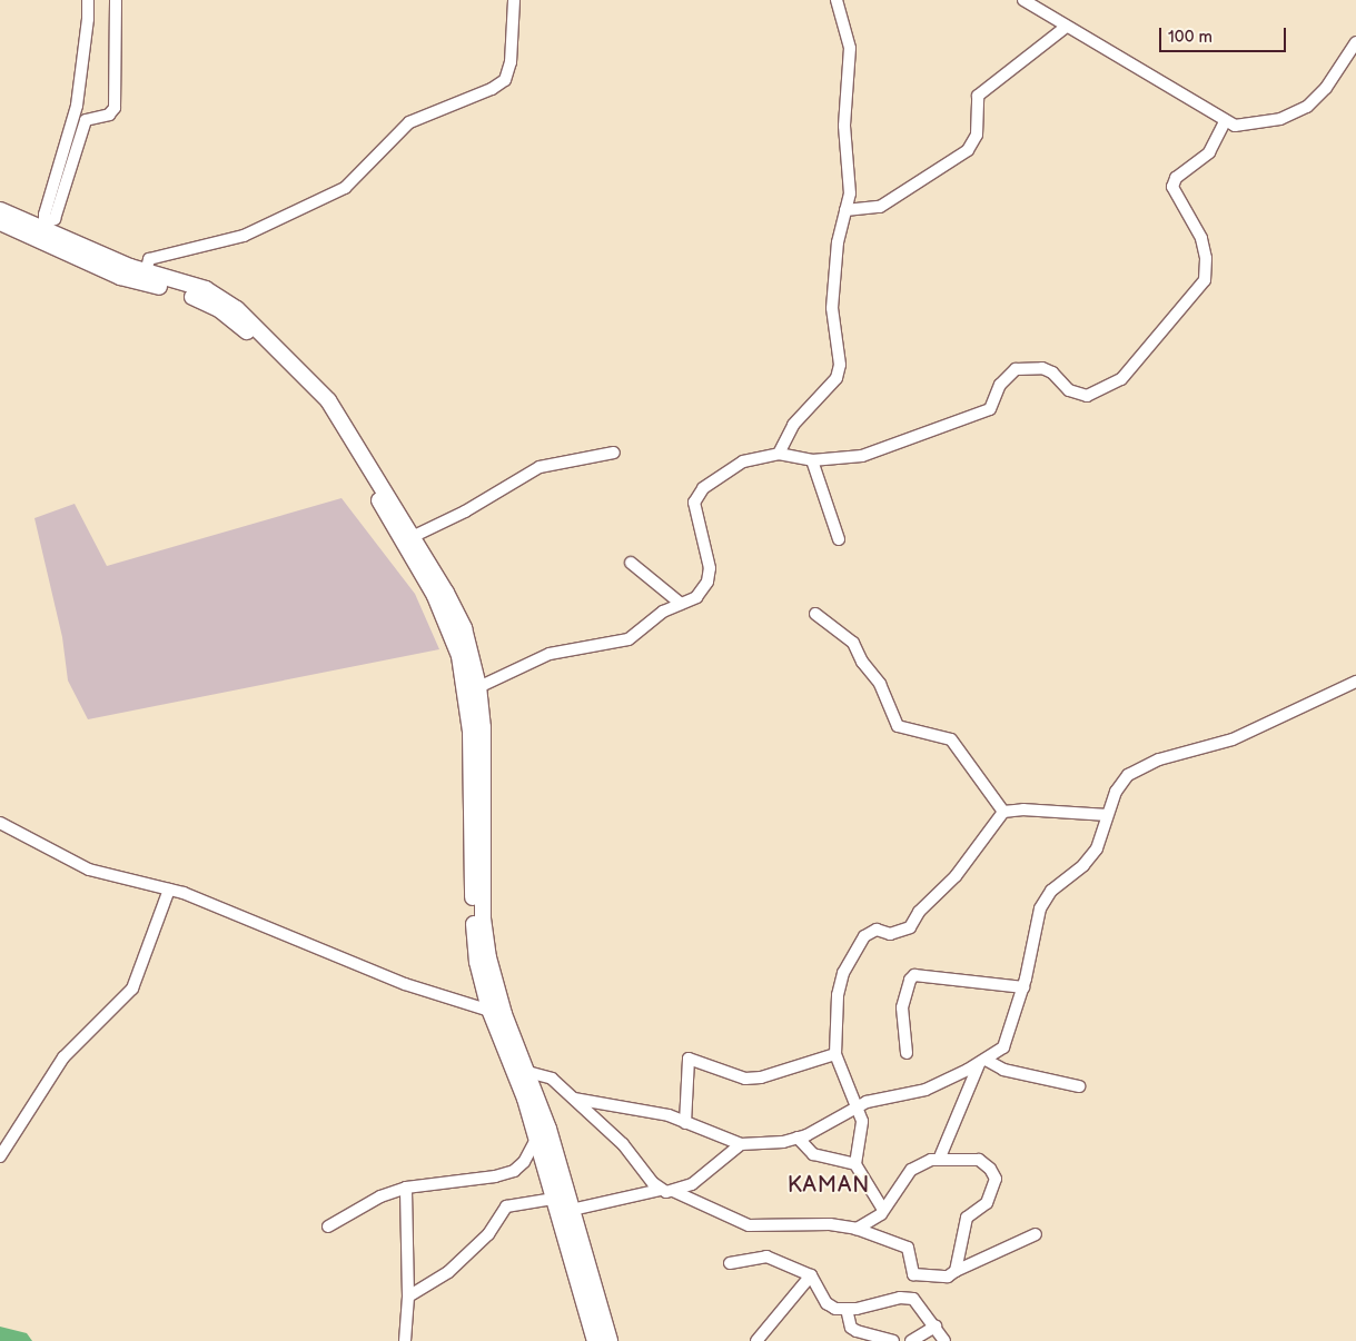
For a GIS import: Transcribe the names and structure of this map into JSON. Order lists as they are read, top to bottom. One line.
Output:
{"districts":["KAMAN"],"scale_bar":"100 m"}
